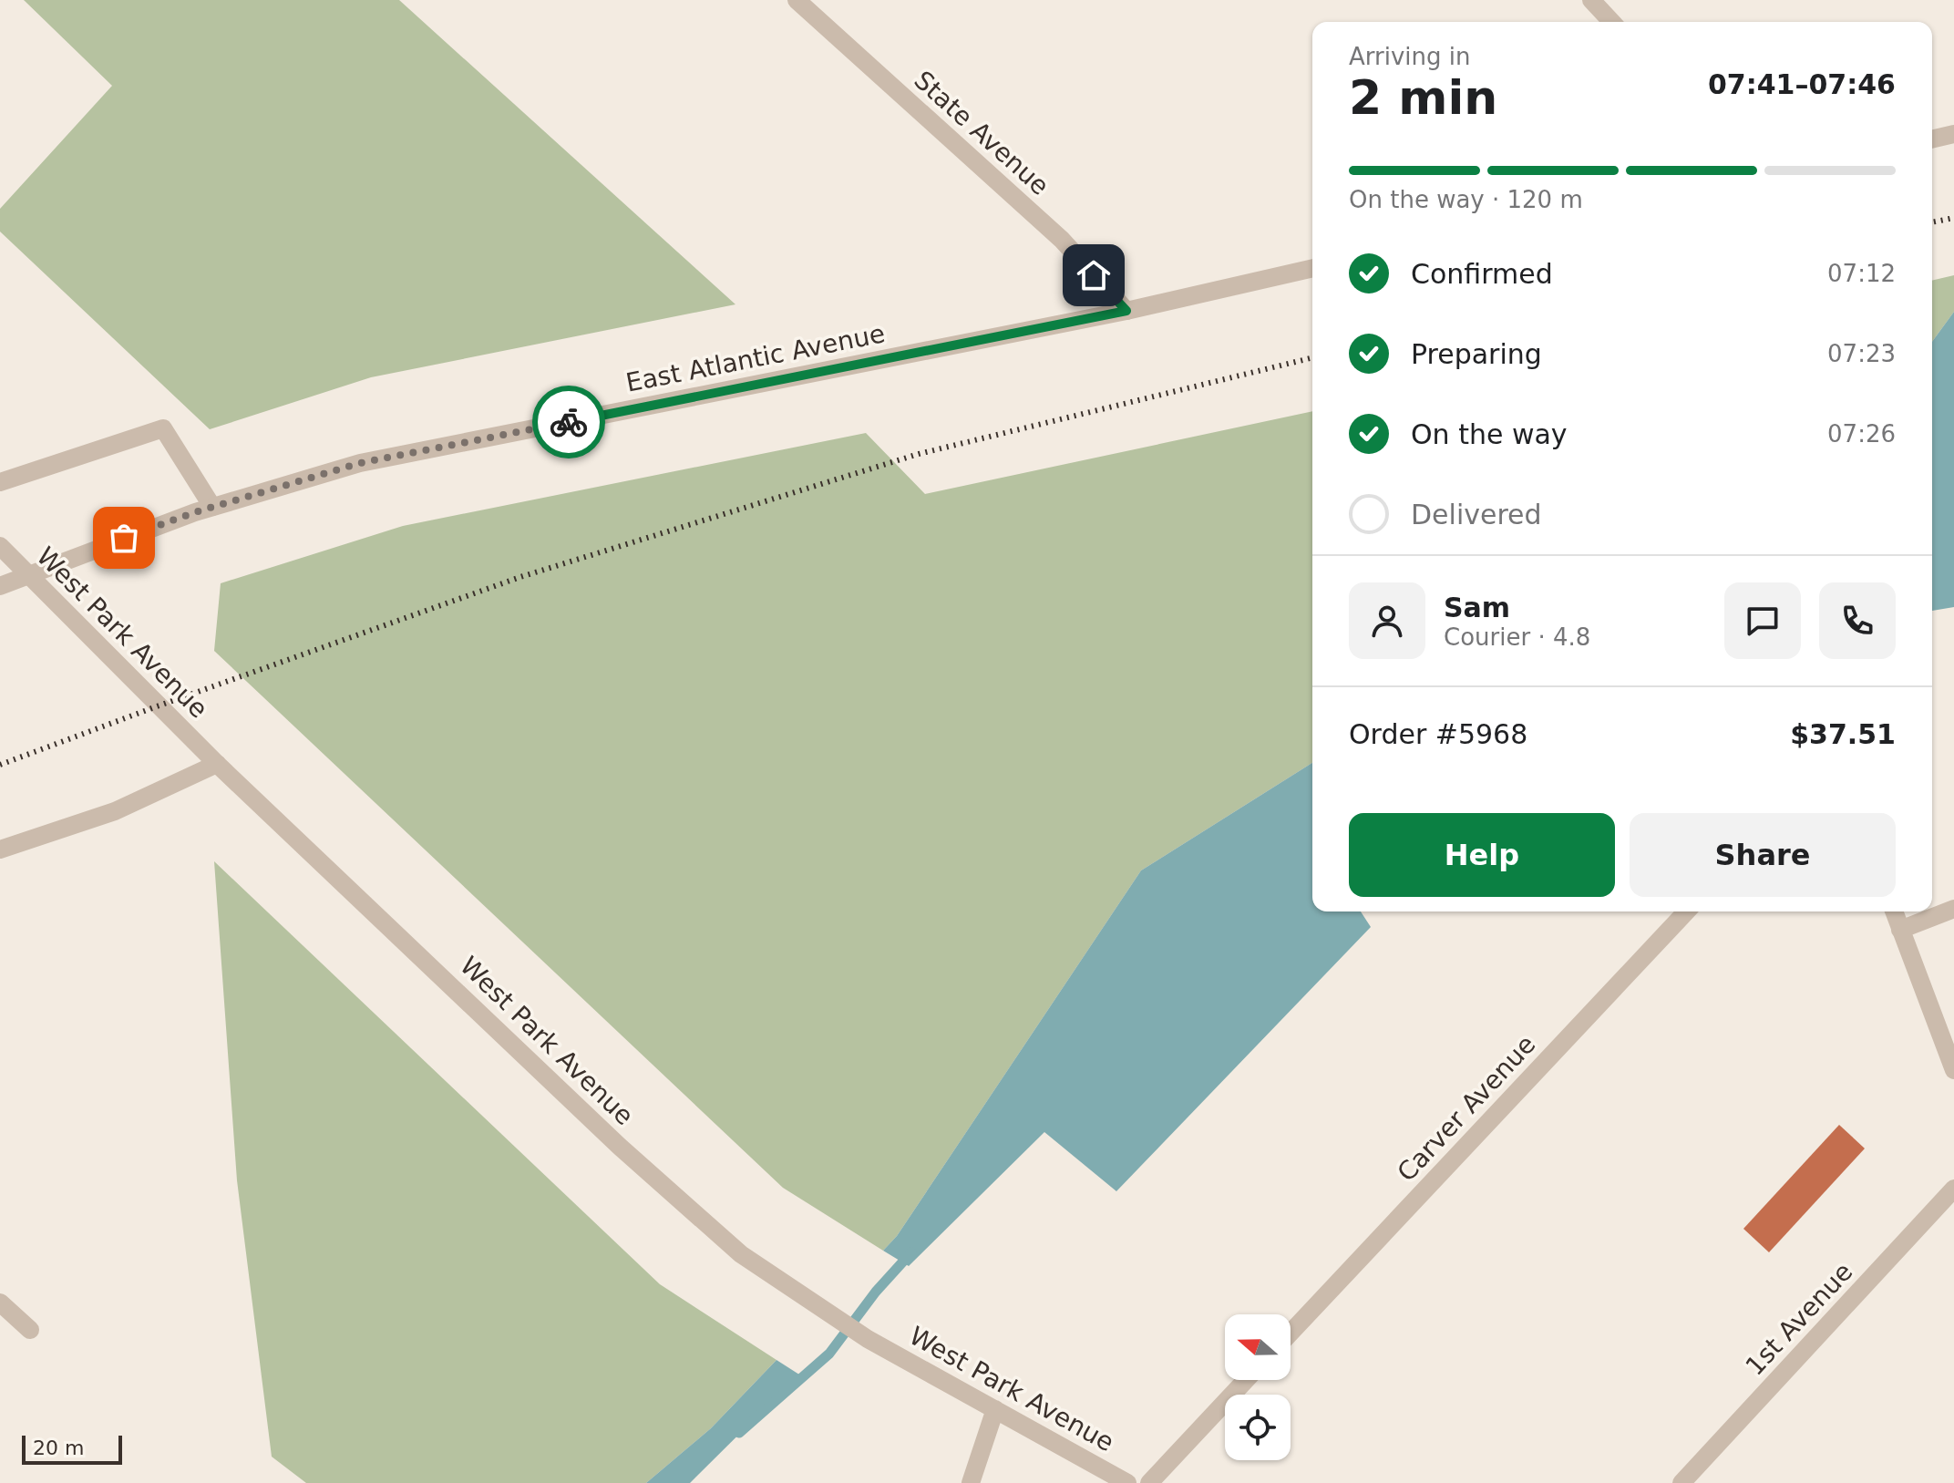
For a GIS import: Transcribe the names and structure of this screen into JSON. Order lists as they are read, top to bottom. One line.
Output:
{"streets":{"street":["State Avenue","East Atlantic Avenue","West Park Avenue","Carver Avenue","1st Avenue"]},"crossings":[["State Avenue","East Atlantic Avenue"],["East Atlantic Avenue","West Park Avenue"]],"scale_bar":"20 m","north":"left","page":{"heading":["2 min","Arriving in","07:41–07:46"],"panel":["Sam","Courier · 4.8","Order #5968","$37.51"],"bar":"On the way · 120 m","list":[["Confirmed","07:12"],["Preparing","07:23"],["On the way","07:26"],"Delivered"],"buttons":["Help","Share"],"scale":"20 m"}}
